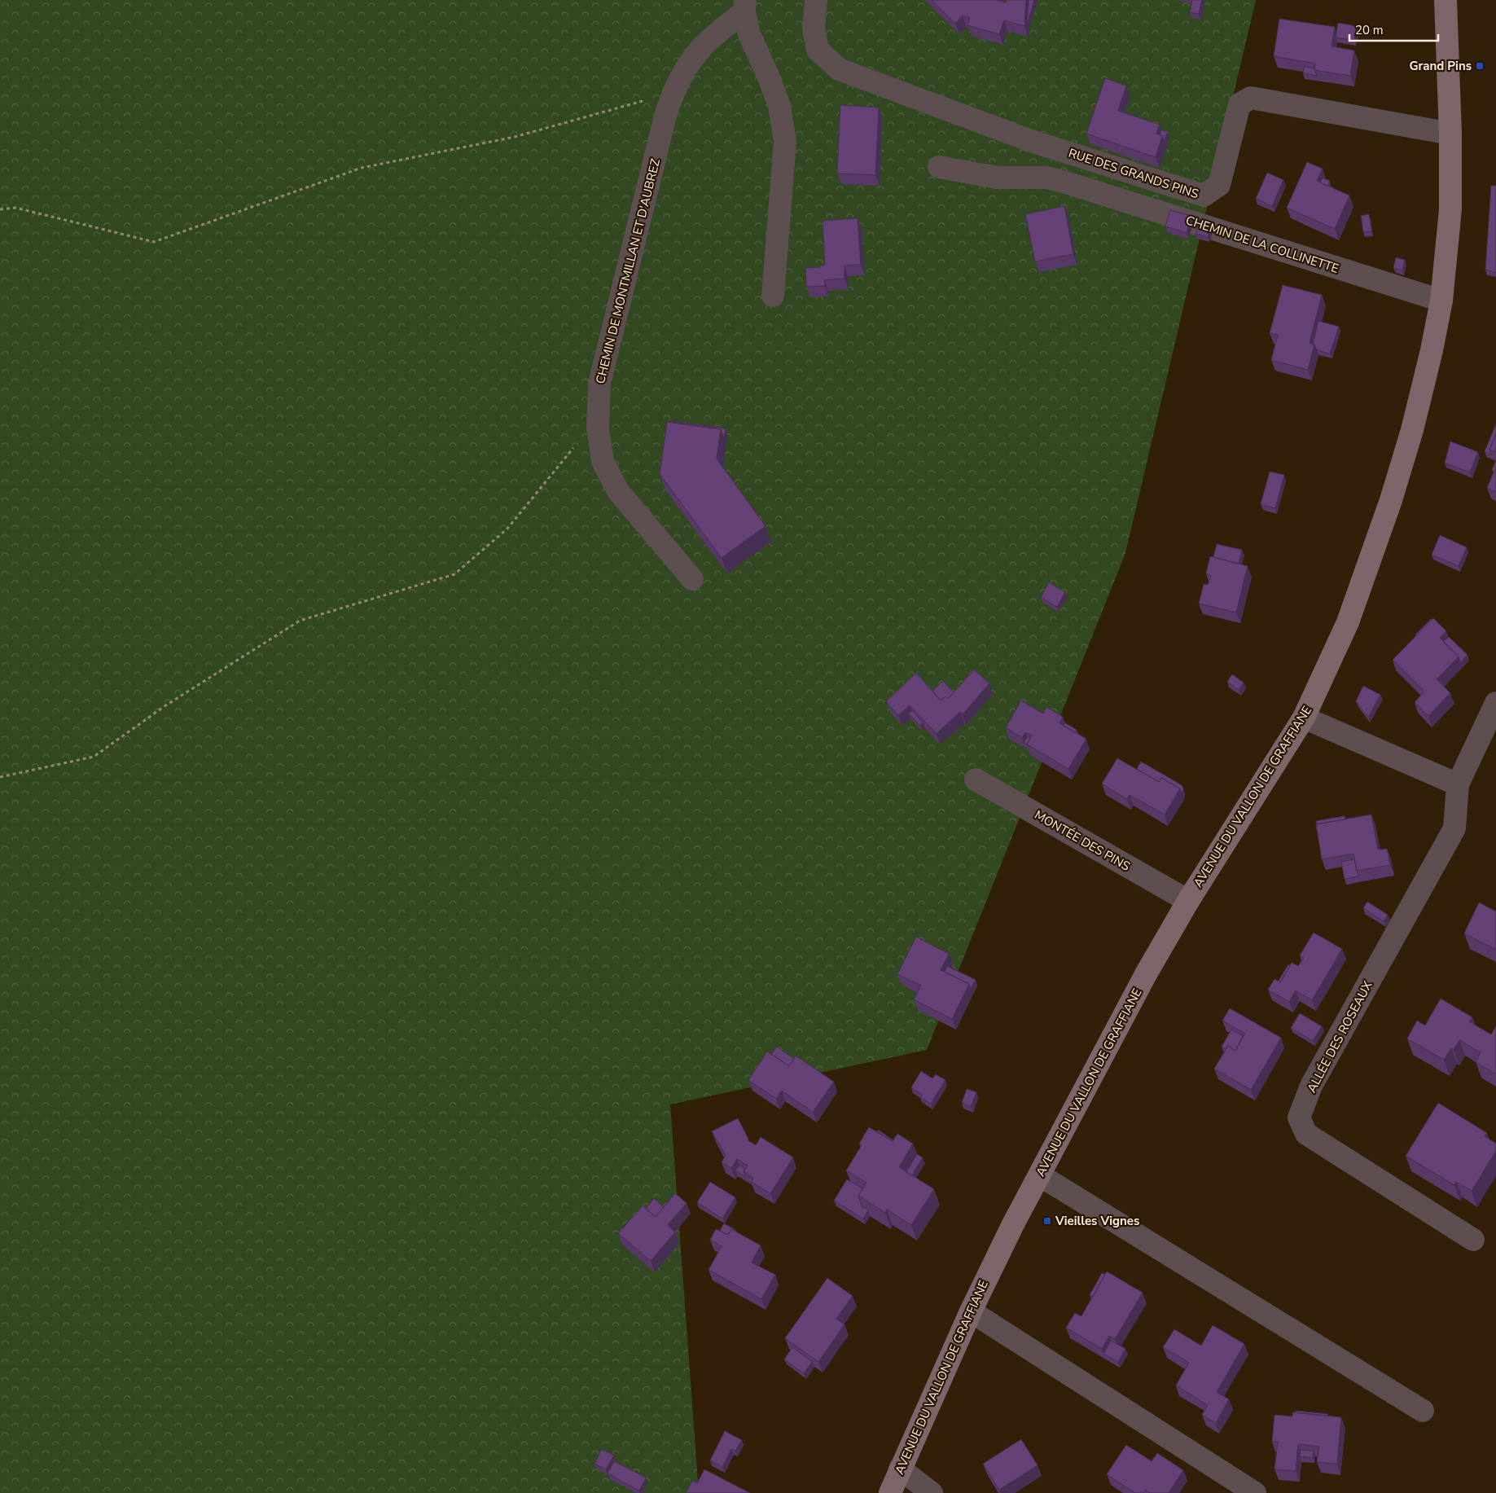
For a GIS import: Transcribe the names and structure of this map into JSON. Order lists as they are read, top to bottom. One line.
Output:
{"streets":{"street":["RUE DES GRANDS PINS","CHEMIN DE LA COLLINETTE","CHEMIN DE MONTMILLAN ET D'AUBREZ","AVENUE DU VALLON DE GRAFFIANE","MONTÉE DES PINS","ALLÉE DES ROSEAUX"]},"crossings":[["RUE DES GRANDS PINS","AVENUE DU VALLON DE GRAFFIANE"],["CHEMIN DE LA COLLINETTE","AVENUE DU VALLON DE GRAFFIANE"],["AVENUE DU VALLON DE GRAFFIANE","MONTÉE DES PINS"]],"places":{"transit":["Grand Pins","Vieilles Vignes"]},"scale_bar":"20 m"}
